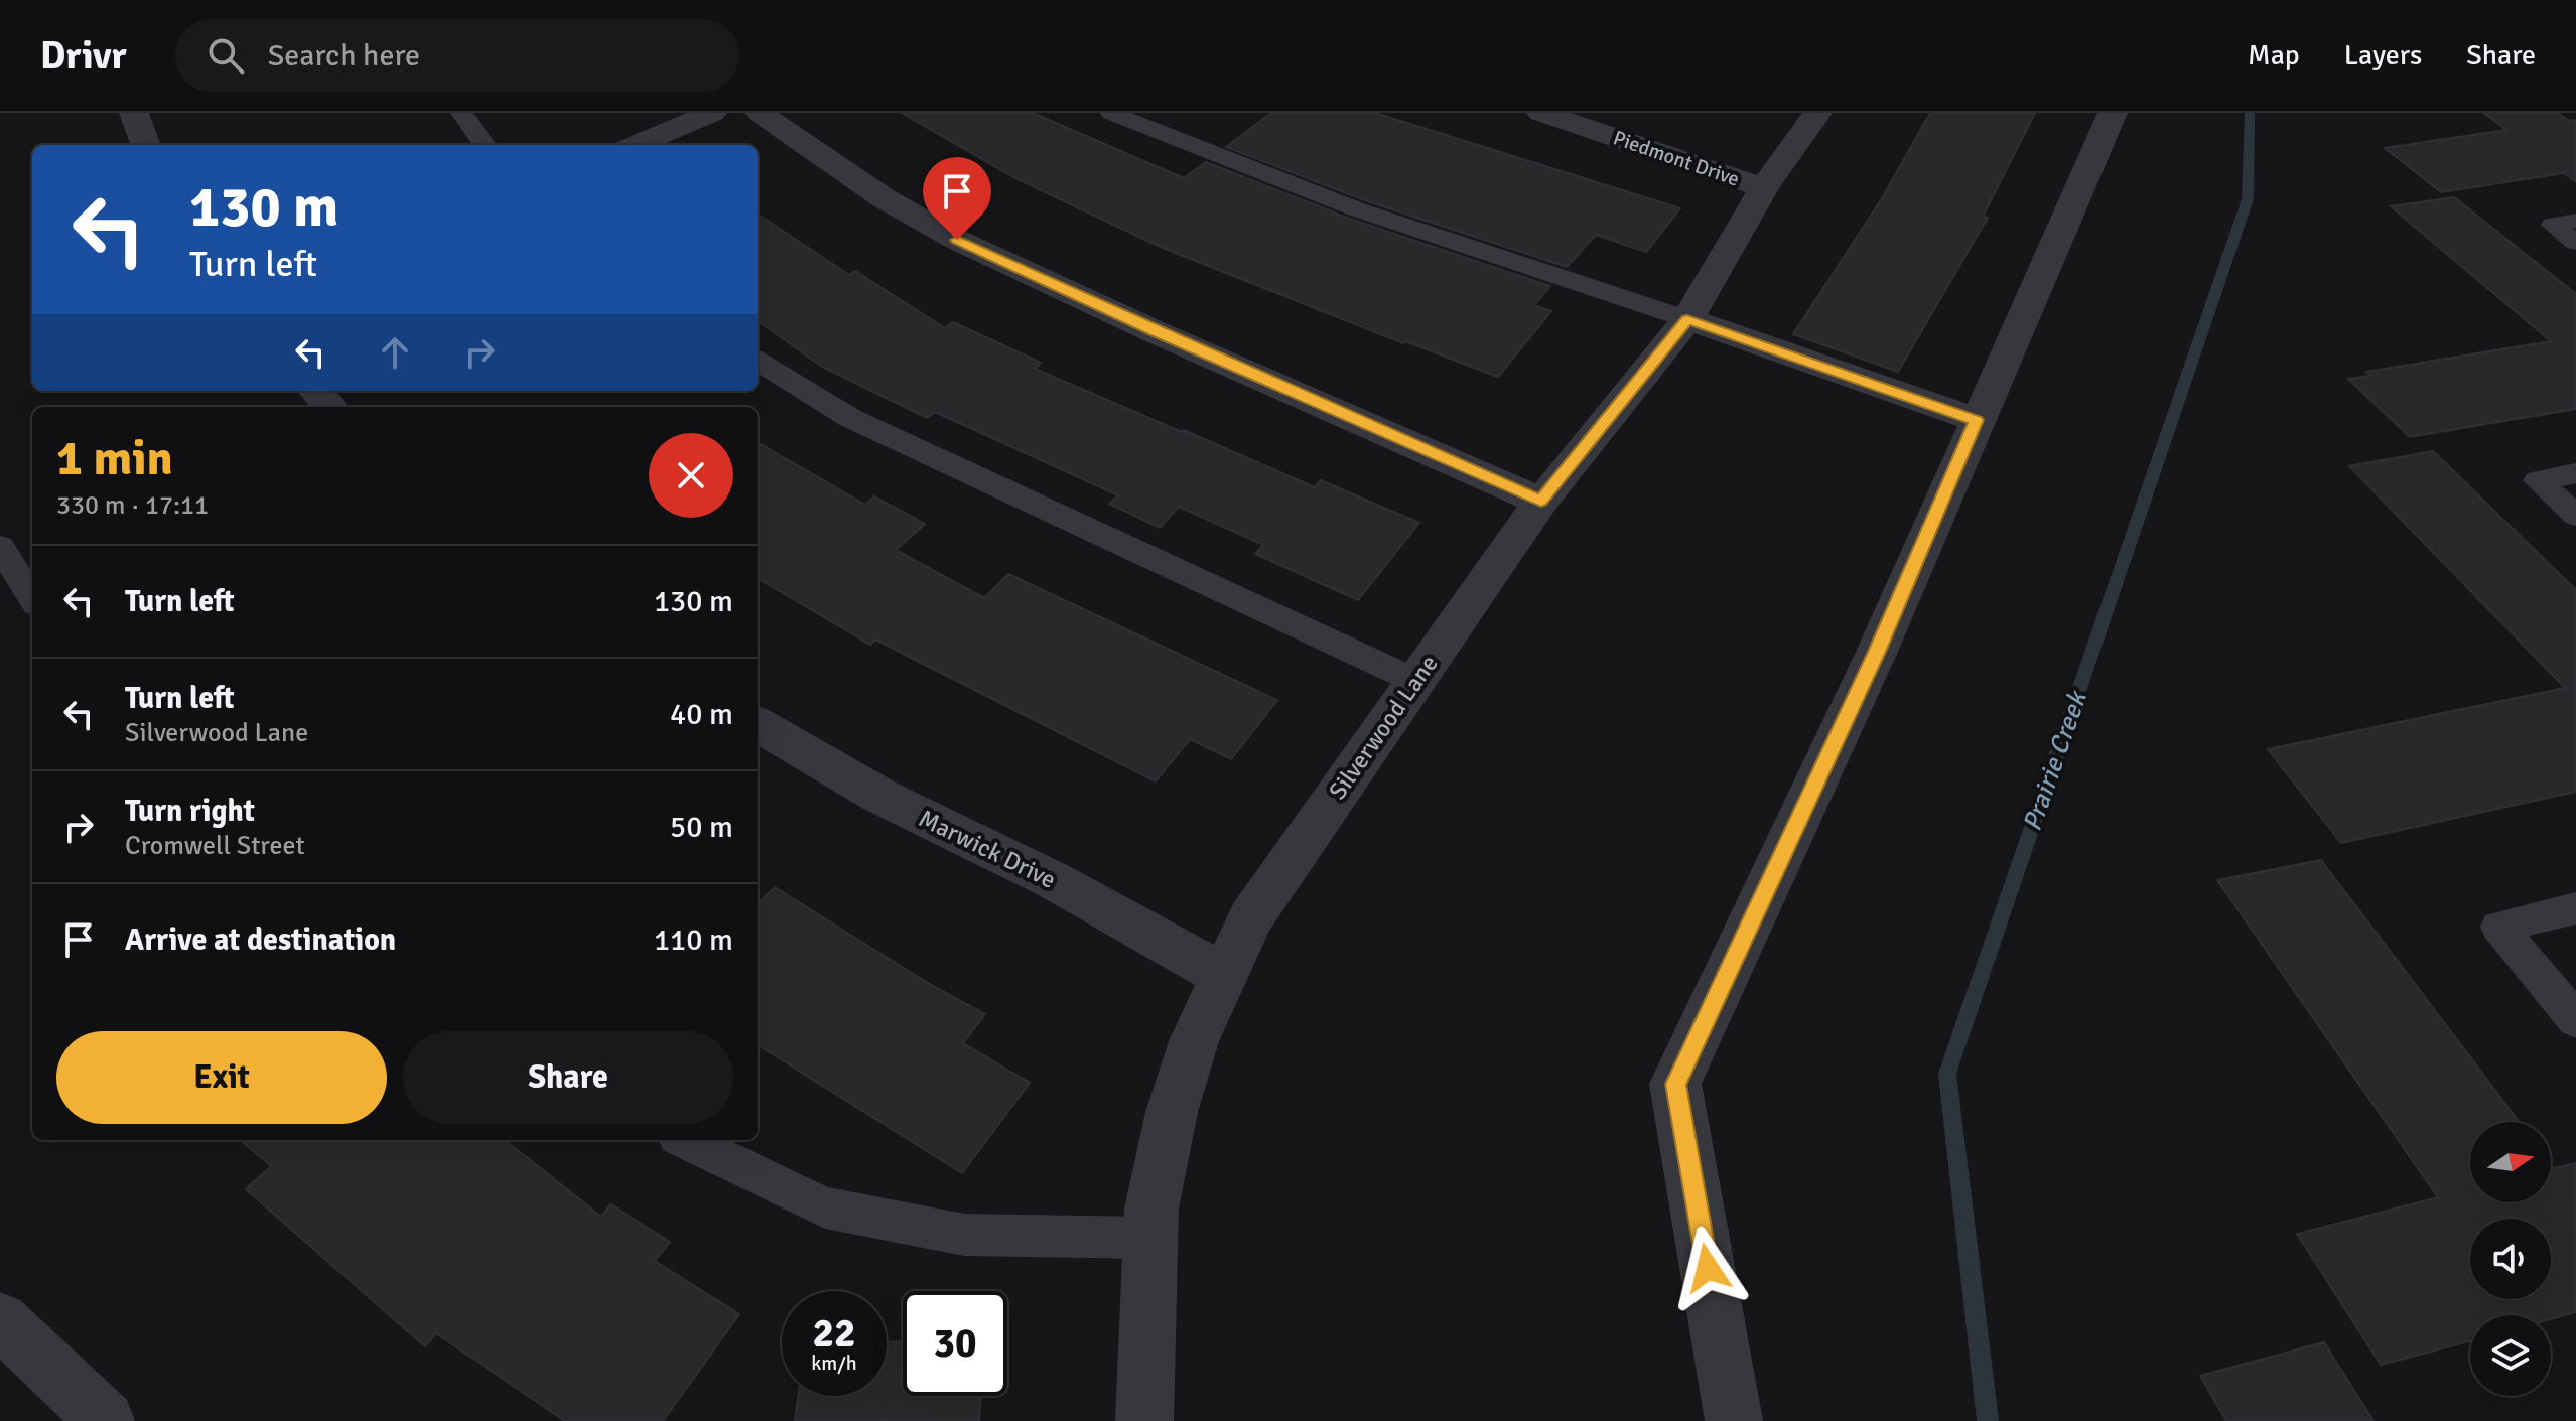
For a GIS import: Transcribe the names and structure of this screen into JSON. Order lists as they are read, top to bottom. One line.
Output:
{"streets":{"street":["Piedmont Drive","Silverwood Lane","Marwick Drive"]},"crossings":[["Piedmont Drive","Silverwood Lane"],["Silverwood Lane","Marwick Drive"]],"water":["Prairie Creek"],"north":"right","page":{"header":"Drivr","search":"Search here","nav":["Map","Layers","Share"],"turn":["130 m","Turn left"],"heading":["1 min","330 m · 17:11"],"list":[{"name":"Turn left","value":"130 m"},{"name":"Turn left","note":"Silverwood Lane","value":"40 m"},{"name":"Turn right","note":"Cromwell Street","value":"50 m"},{"name":"Arrive at destination","value":"110 m"}],"buttons":["Exit","Share"],"speed":"22 km/h","limit":"30"}}
